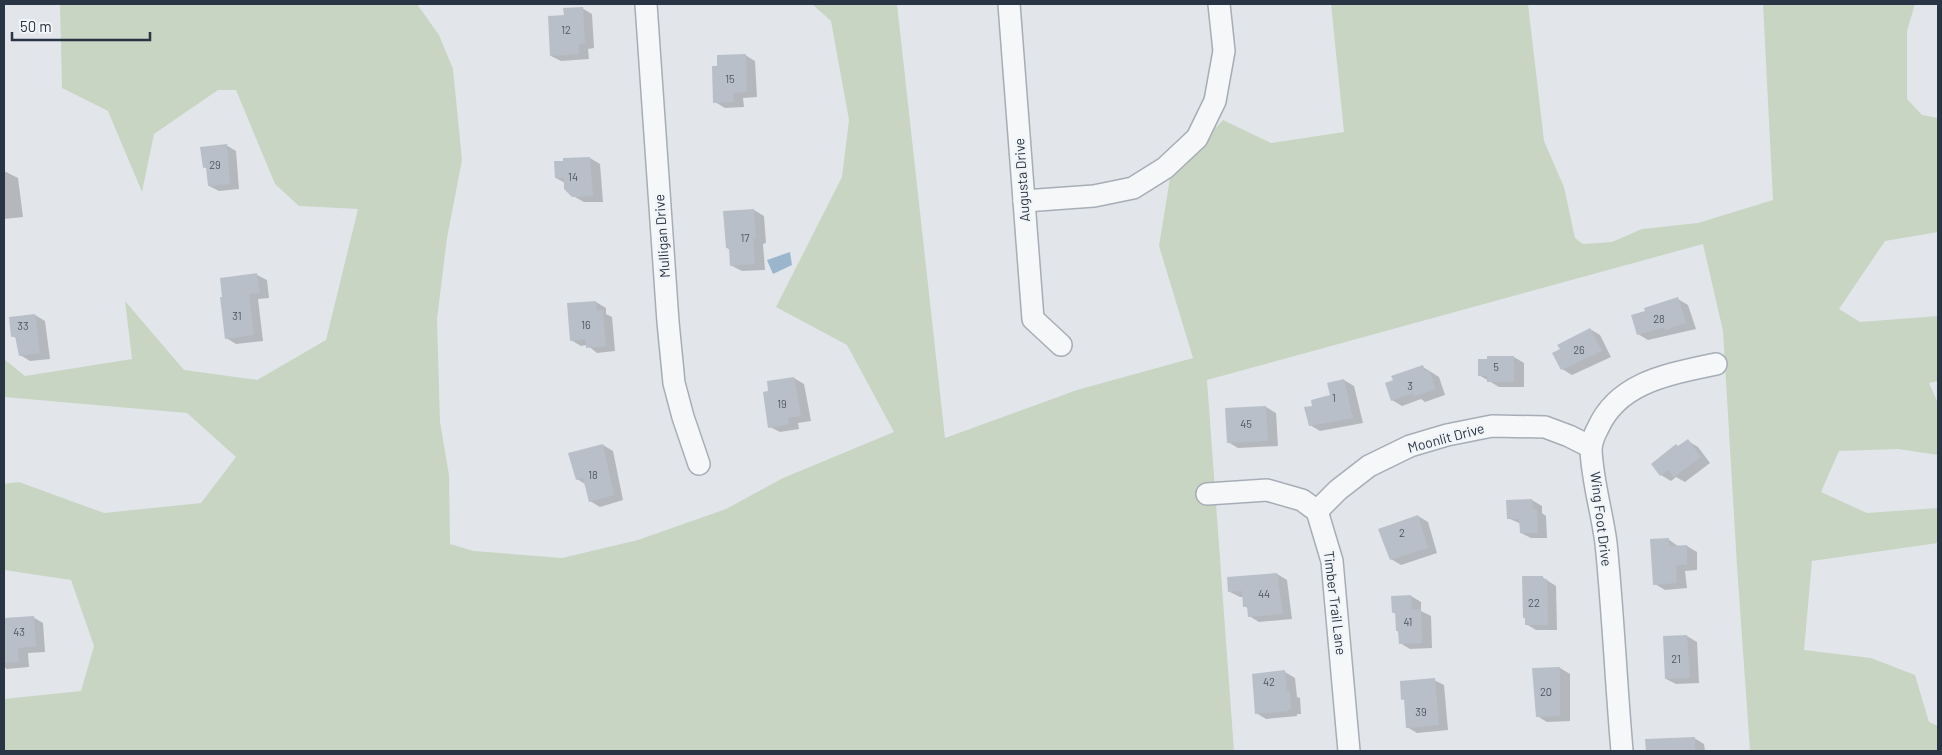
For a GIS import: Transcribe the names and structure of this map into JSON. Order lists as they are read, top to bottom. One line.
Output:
{"streets":{"street":["Augusta Drive","Mulligan Drive","Moonlit Drive","Wing Foot Drive","Timber Trail Lane"]},"crossings":[["Moonlit Drive","Wing Foot Drive"],["Moonlit Drive","Timber Trail Lane"]],"house_numbers":["12","15","29","14","17","31","28","16","33","26","5","3","1","19","45","18","2","44","22","41","43","21","42","20","39"],"scale_bar":"50 m"}
